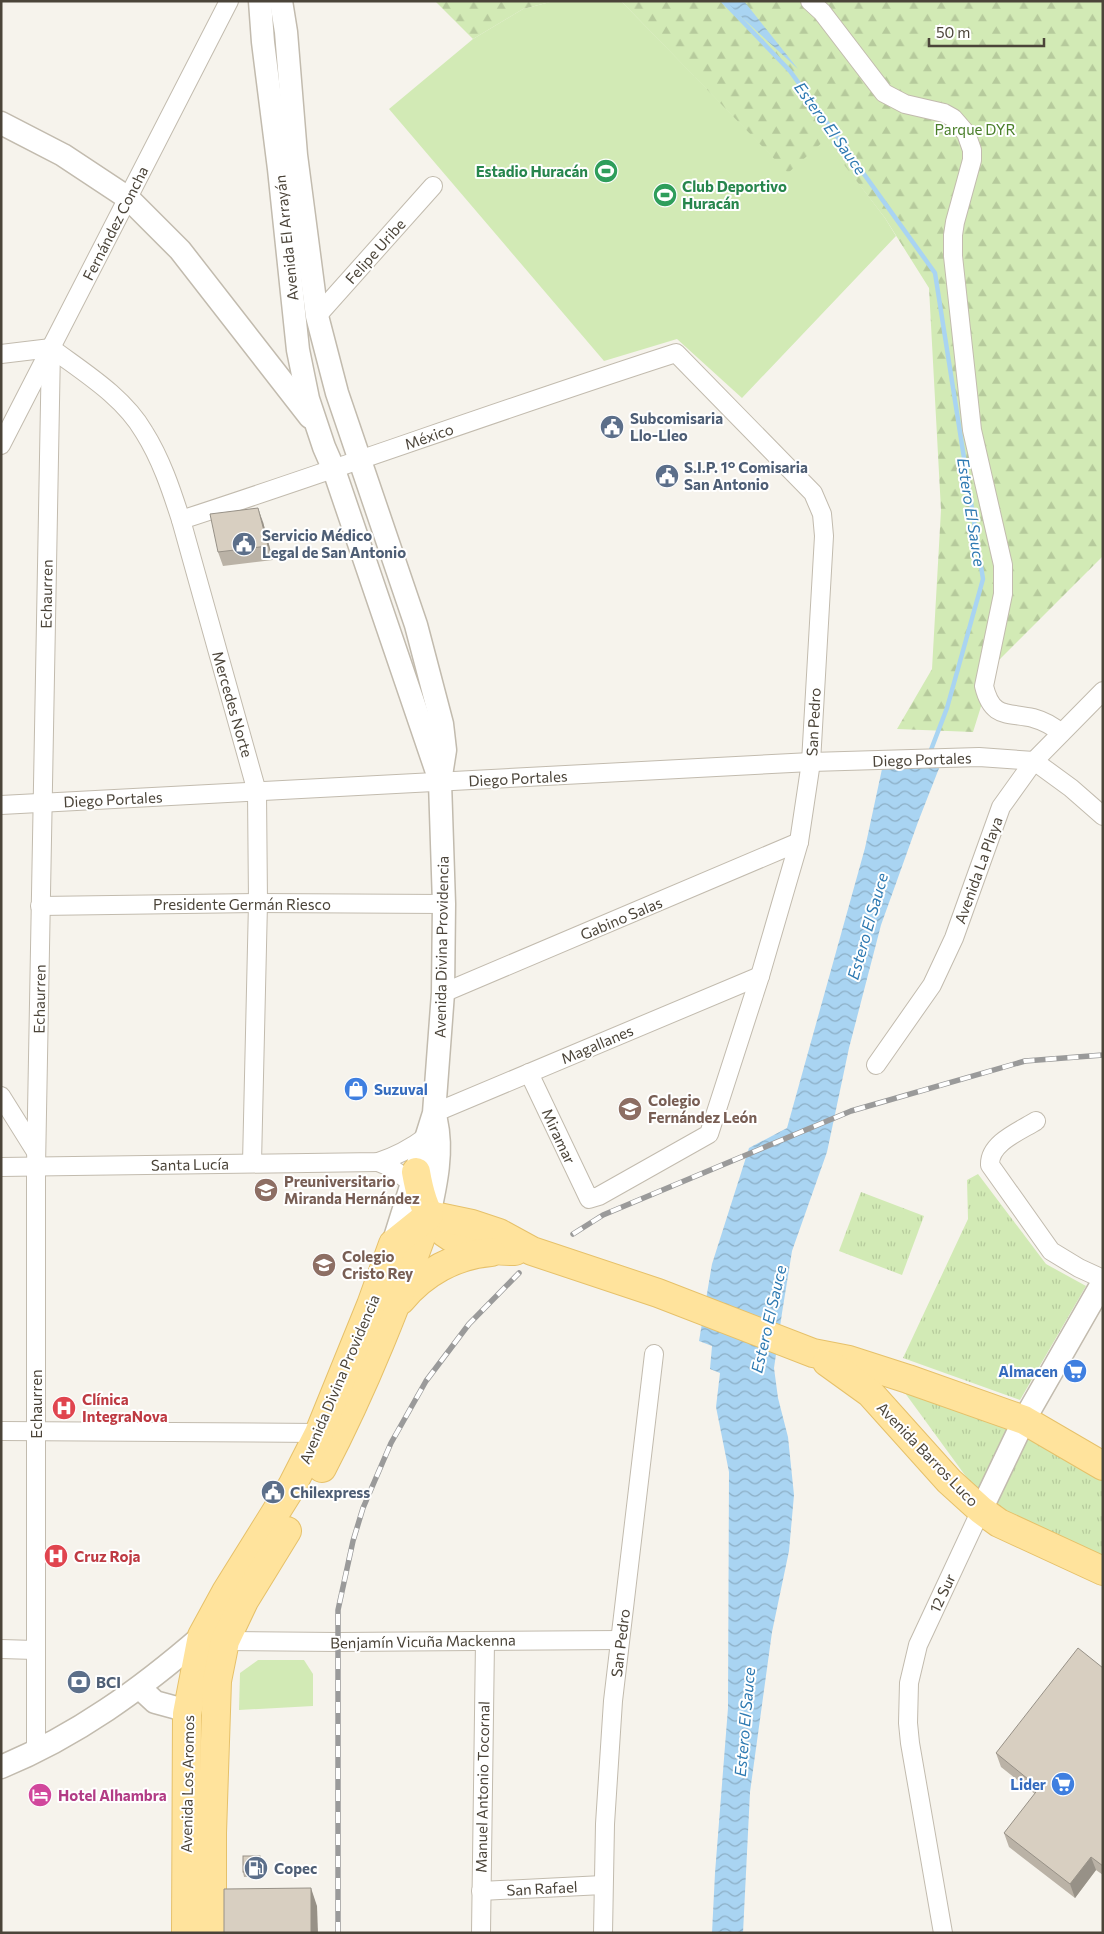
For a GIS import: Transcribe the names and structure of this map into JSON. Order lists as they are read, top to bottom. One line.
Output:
{"streets":{"main road":["Avenida Divina Providencia","Avenida Barros Luco","Avenida Los Aromos"],"street":["Fernández Concha","Avenida El Arrayán","Felipe Uribe","México","Echaurren","Mercedes Norte","San Pedro","Diego Portales","Avenida La Playa","Presidente Germán Riesco","Gabino Salas","Magallanes","Miramar","Santa Lucía","12 Sur","Benjamín Vicuña Mackenna","Manuel Antonio Tocornal","San Rafael"]},"crossings":[["Fernández Concha","Echaurren"],["Fernández Concha","Mercedes Norte"],["Avenida El Arrayán","Felipe Uribe"],["Avenida El Arrayán","México"],["Avenida El Arrayán","Avenida Divina Providencia"],["México","Mercedes Norte"],["México","San Pedro"],["México","Avenida Divina Providencia"],["Echaurren","Mercedes Norte"],["Echaurren","Diego Portales"],["Echaurren","Presidente Germán Riesco"],["Echaurren","Avenida Divina Providencia"],["Echaurren","Santa Lucía"],["Mercedes Norte","Diego Portales"],["Mercedes Norte","Presidente Germán Riesco"],["Mercedes Norte","Santa Lucía"],["San Pedro","Diego Portales"],["San Pedro","Gabino Salas"],["San Pedro","Magallanes"],["San Pedro","Miramar"],["San Pedro","Benjamín Vicuña Mackenna"],["San Pedro","San Rafael"],["Diego Portales","Avenida La Playa"],["Diego Portales","Avenida Divina Providencia"],["Presidente Germán Riesco","Avenida Divina Providencia"],["Gabino Salas","Avenida Divina Providencia"],["Avenida Divina Providencia","Magallanes"],["Avenida Divina Providencia","Santa Lucía"],["Avenida Divina Providencia","Avenida Barros Luco"],["Avenida Divina Providencia","Benjamín Vicuña Mackenna"],["Avenida Divina Providencia","Avenida Los Aromos"],["Magallanes","Miramar"],["Avenida Barros Luco","12 Sur"],["Benjamín Vicuña Mackenna","Avenida Los Aromos"],["Benjamín Vicuña Mackenna","Manuel Antonio Tocornal"],["Manuel Antonio Tocornal","San Rafael"]],"water":["Estero El Sauce"],"parks":["Parque DYR"],"places":{"sports":["Estadio Huracán","Club Deportivo Huracán"],"public building":["Subcomisaria Llo-Lleo","S.I.P. 1° Comisaria San Antonio","Servicio Médico Legal de San Antonio","Chilexpress"],"shop":["Suzuval"],"school or university":["Colegio Fernández León","Preuniversitario Miranda Hernández","Colegio Cristo Rey"],"supermarket":["Almacen","Lider"],"hospital":["Clínica IntegraNova","Cruz Roja"],"bank":["BCI"],"hotel":["Hotel Alhambra"],"fuel station":["Copec"]},"scale_bar":"50 m"}
